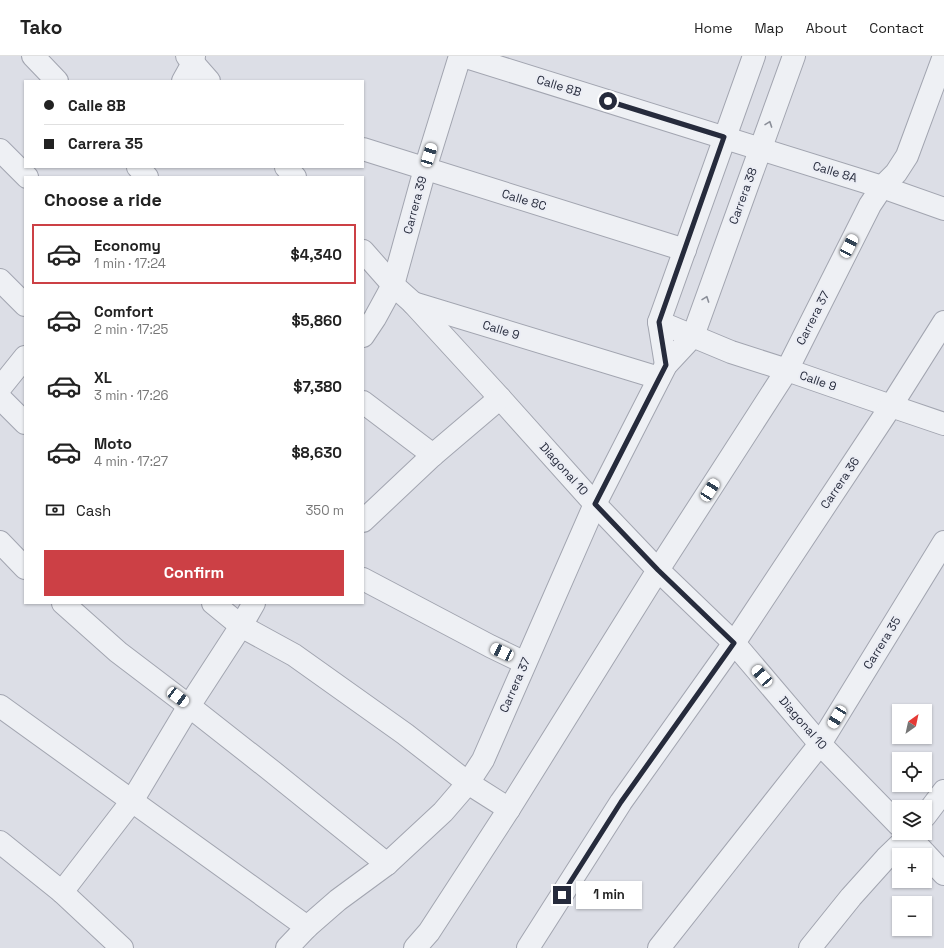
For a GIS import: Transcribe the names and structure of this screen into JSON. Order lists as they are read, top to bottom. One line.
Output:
{"streets":{"street":["Calle 8B","Calle 8A","Carrera 38","Calle 8C","Carrera 39","Carrera 37","Calle 9","Diagonal 10","Carrera 36","Carrera 35"]},"crossings":[["Calle 8B","Calle 8A"],["Calle 8B","Carrera 39"],["Calle 8A","Carrera 38"],["Calle 8A","Carrera 37"],["Carrera 38","Carrera 37"],["Carrera 38","Calle 9"],["Calle 8C","Carrera 39"],["Carrera 39","Diagonal 10"],["Carrera 37","Calle 9"],["Carrera 37","Diagonal 10"],["Calle 9","Diagonal 10"],["Calle 9","Carrera 36"],["Diagonal 10","Carrera 36"],["Diagonal 10","Carrera 35"]],"north":"top right","page":{"header":"Tako","nav":["Home","Map","About","Contact"],"banner":["Calle 8B","Carrera 35"],"heading":"Choose a ride","list":[{"name":"Economy","note":"1 min · 17:24","value":"$4,340"},{"name":"Comfort","note":"2 min · 17:25","value":"$5,860"},{"name":"XL","note":"3 min · 17:26","value":"$7,380"},{"name":"Moto","note":"4 min · 17:27","value":"$8,630"}],"pay":["Cash","350 m"],"buttons":"Confirm","map_buttons":["+","−"],"bubble":"1 min"}}
